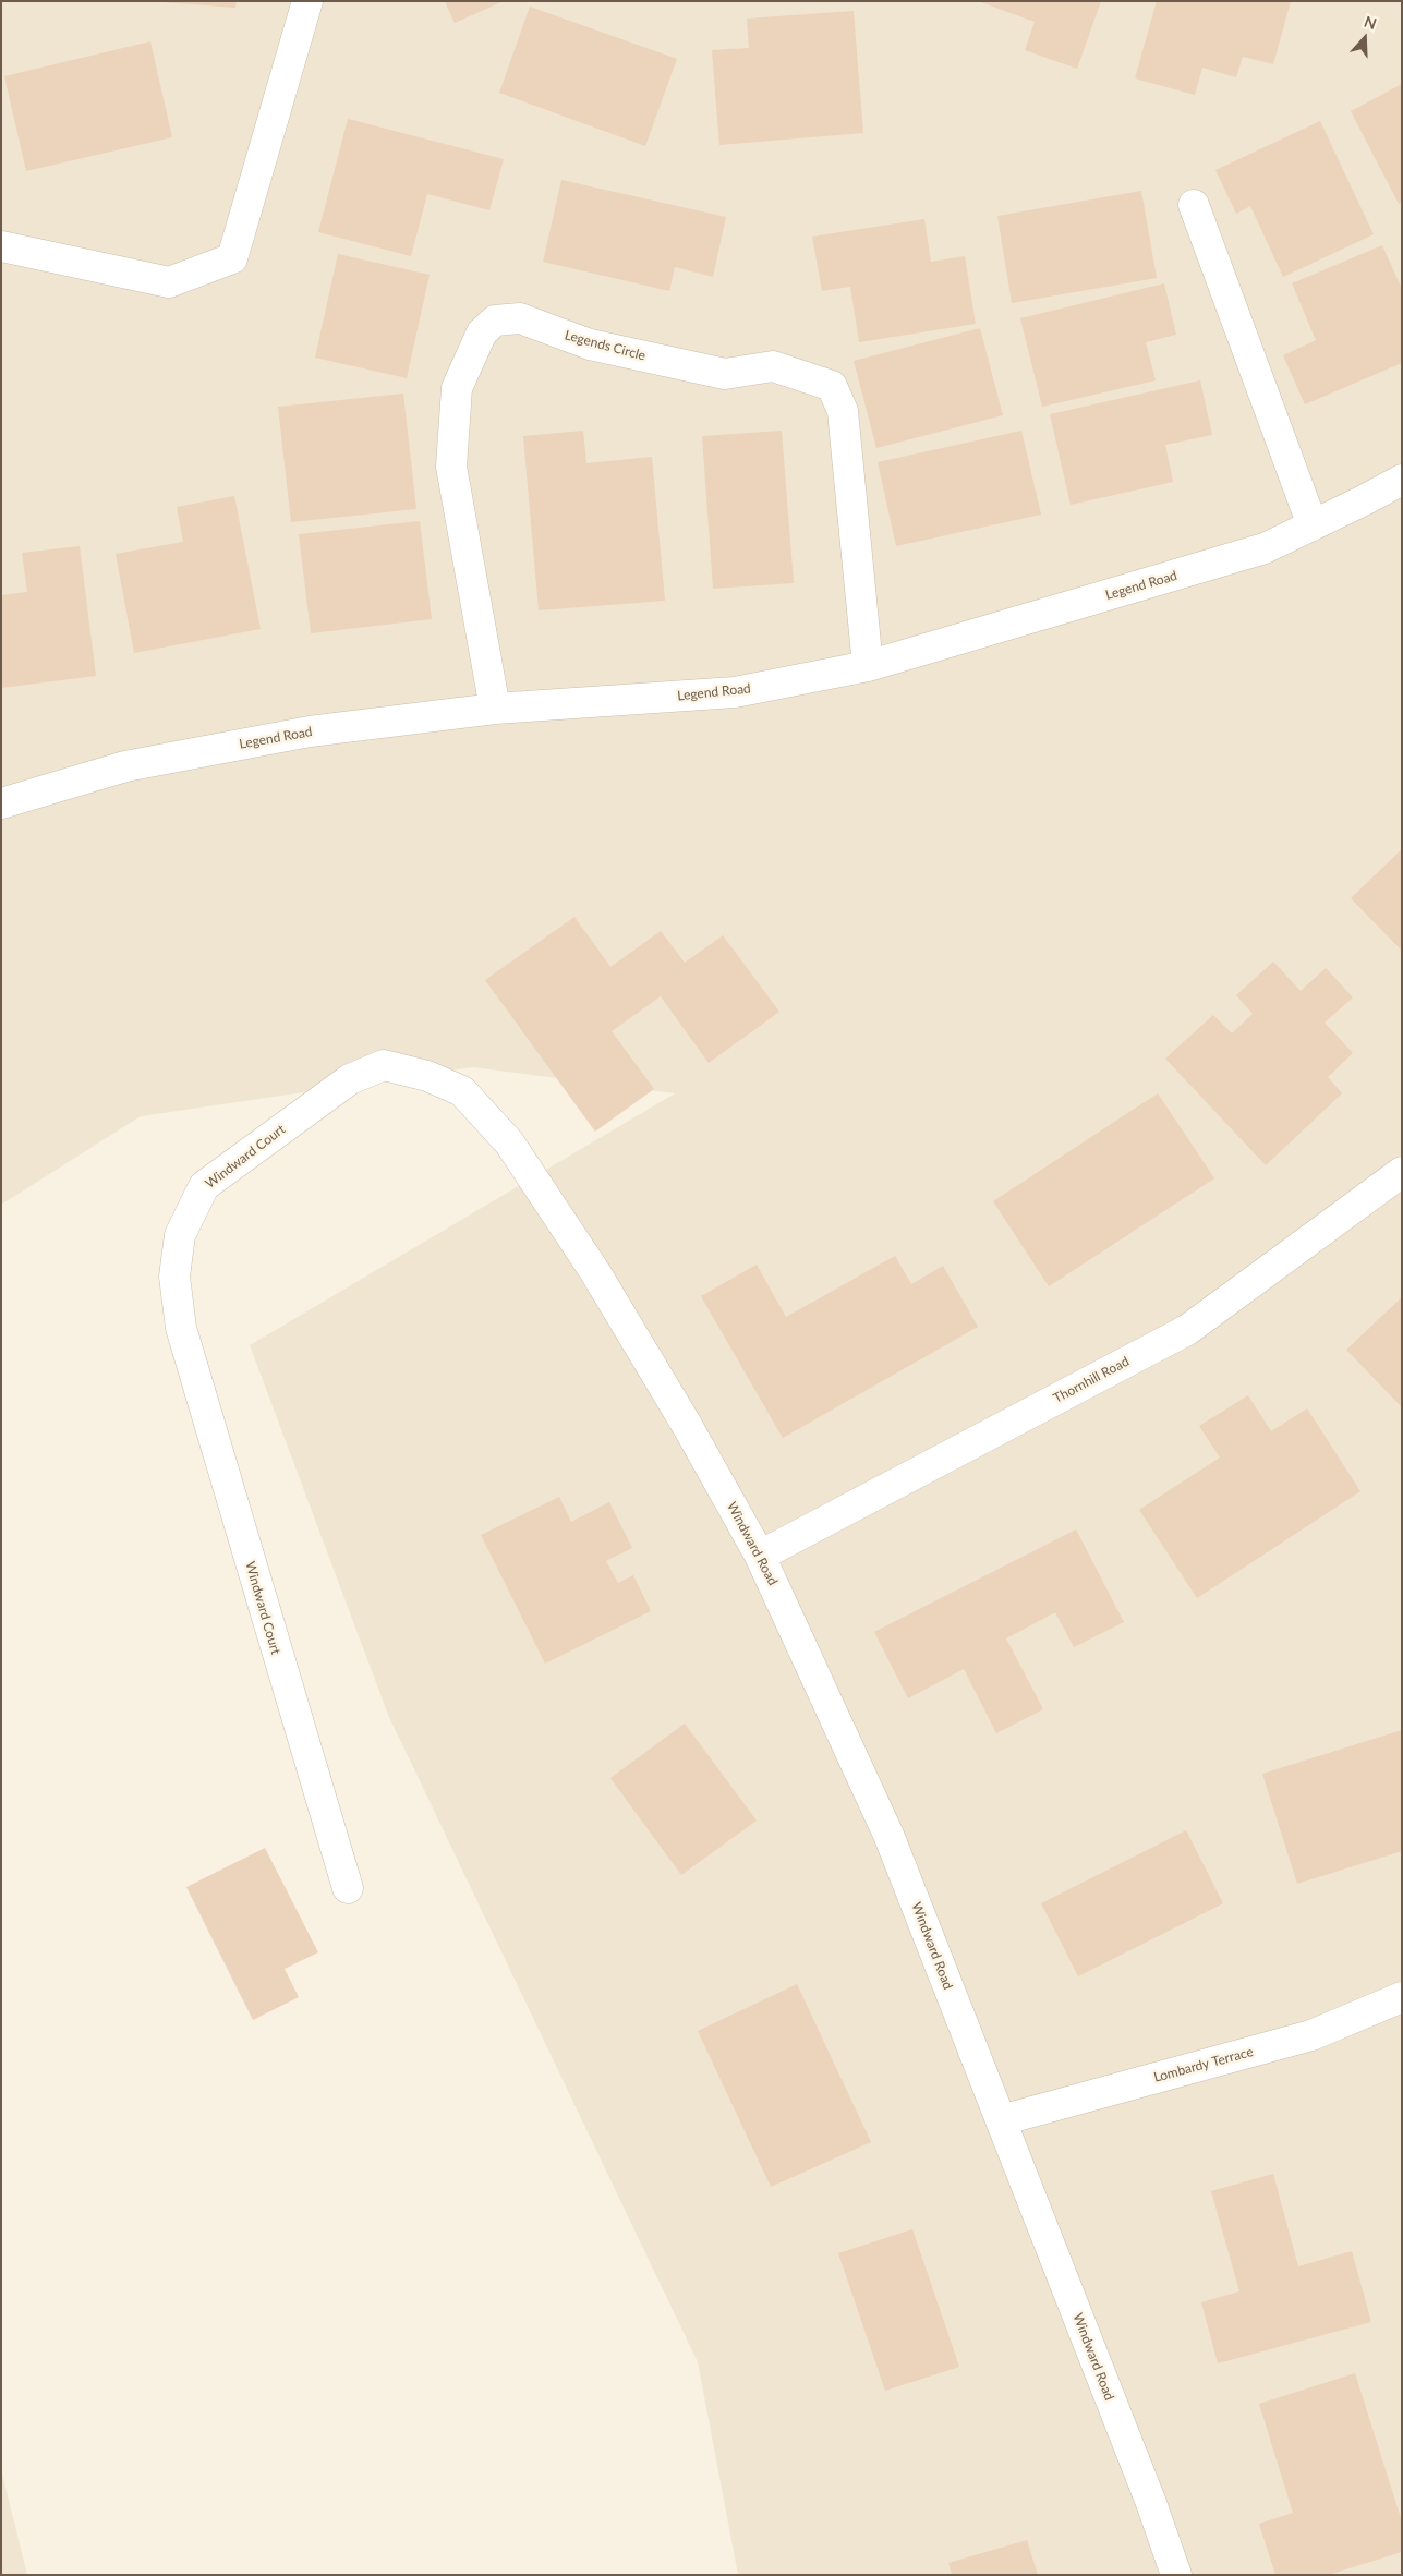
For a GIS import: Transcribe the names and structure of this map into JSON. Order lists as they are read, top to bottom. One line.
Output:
{"streets":{"street":["Legends Circle","Legend Road","Windward Court","Thornhill Road","Windward Road","Lombardy Terrace"]},"crossings":[["Legends Circle","Legend Road"],["Windward Court","Windward Road"],["Thornhill Road","Windward Road"],["Windward Road","Lombardy Terrace"]],"north":"top"}
